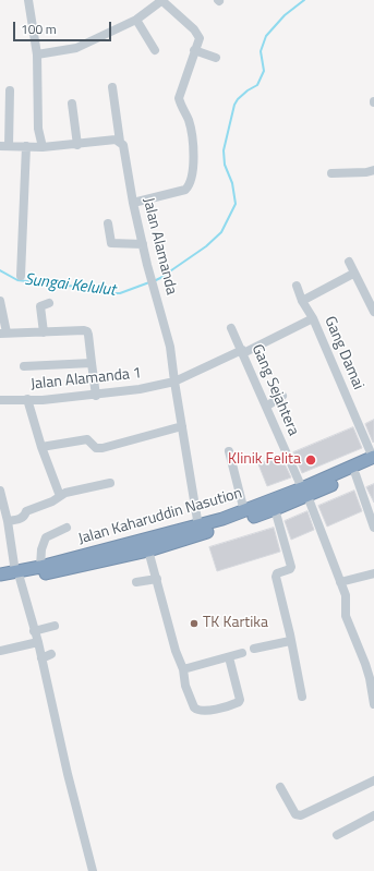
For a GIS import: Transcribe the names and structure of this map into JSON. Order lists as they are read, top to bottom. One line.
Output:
{"streets":{"highway":["Jalan Kaharuddin Nasution"],"street":["Jalan Alamanda","Gang Damai","Jalan Alamanda 1","Gang Sejahtera"]},"crossings":[["Jalan Alamanda","Jalan Alamanda 1"],["Jalan Alamanda","Jalan Kaharuddin Nasution"],["Gang Damai","Jalan Alamanda 1"],["Gang Damai","Jalan Kaharuddin Nasution"],["Jalan Alamanda 1","Gang Sejahtera"],["Gang Sejahtera","Jalan Kaharuddin Nasution"]],"water":["Sungai Kelulut"],"places":["Klinik Felita","TK Kartika"],"scale_bar":"100 m"}
